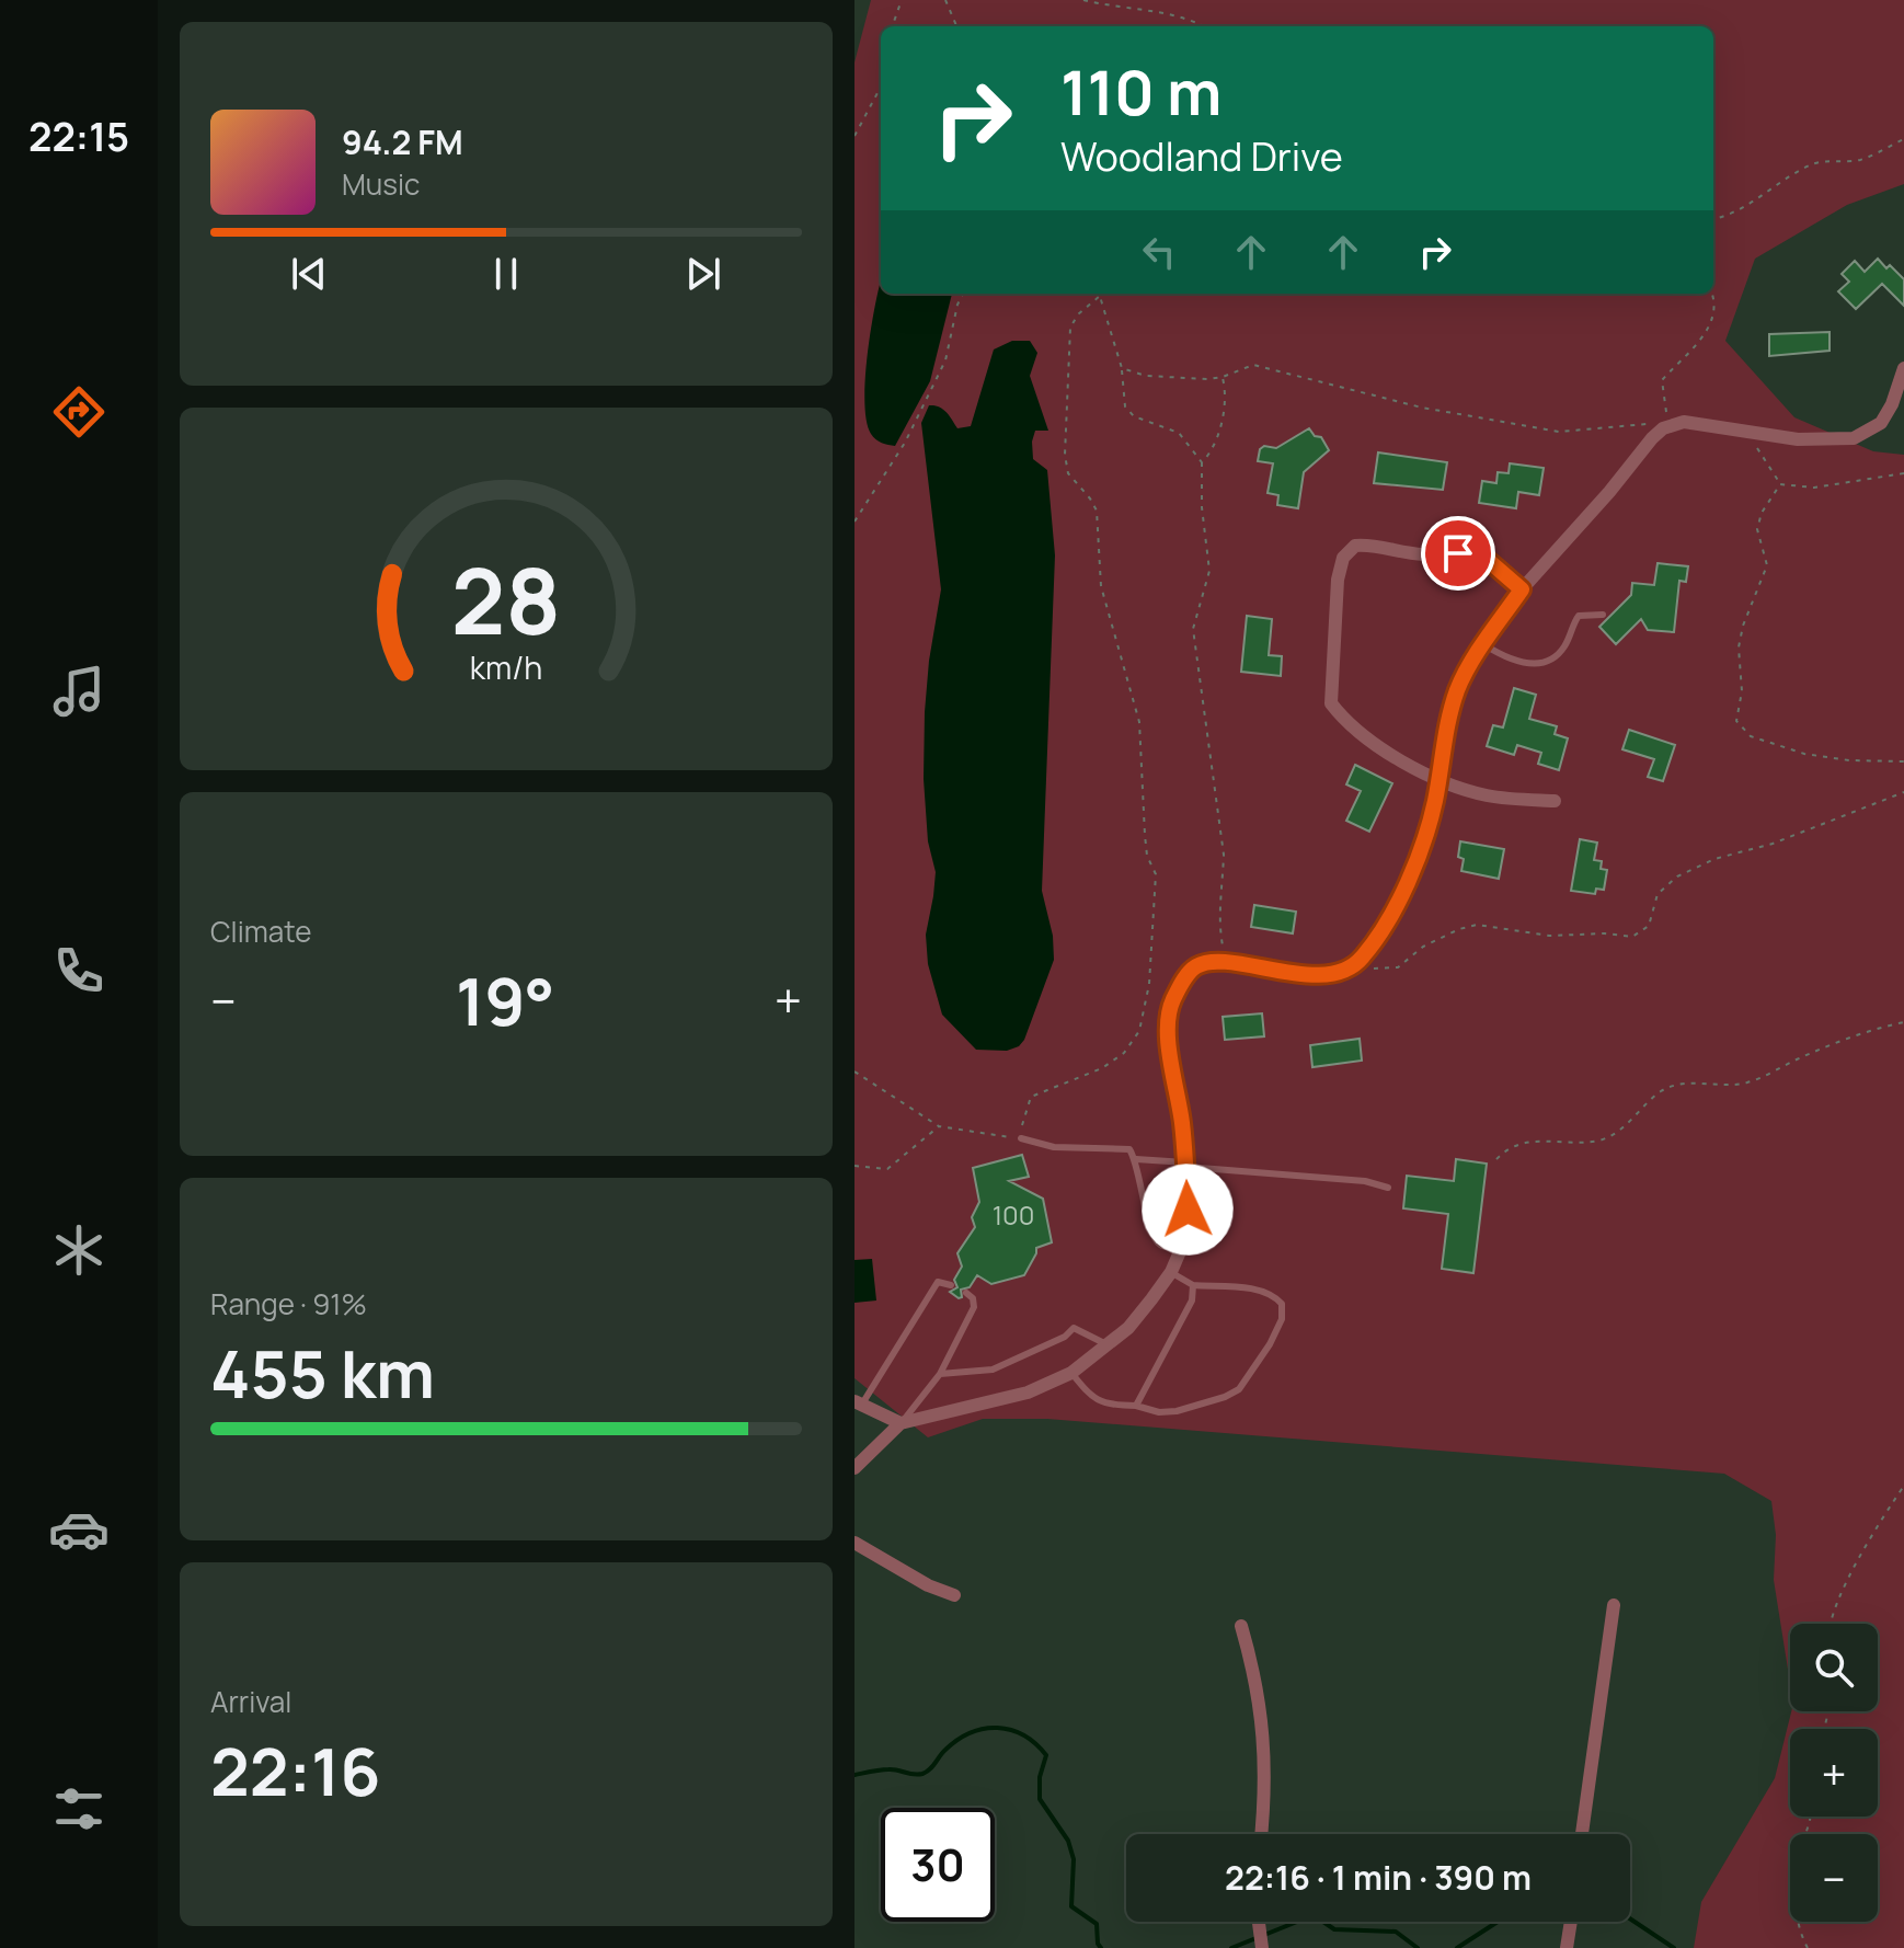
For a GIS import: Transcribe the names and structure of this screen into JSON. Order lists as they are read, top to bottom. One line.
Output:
{"house_numbers":["100"],"page":{"tabs":"22:15","turn":["110 m","Woodland Drive"],"song":["94.2 FM","Music"],"tile":["Climate",["Range · 91%","455 km"],["Arrival","22:16"]],"heat":["−","19°","+"],"map_buttons":["+","−"],"limit":"30","trip":"22:16 · 1 min · 390 m","gauge":["28","km/h"]}}
